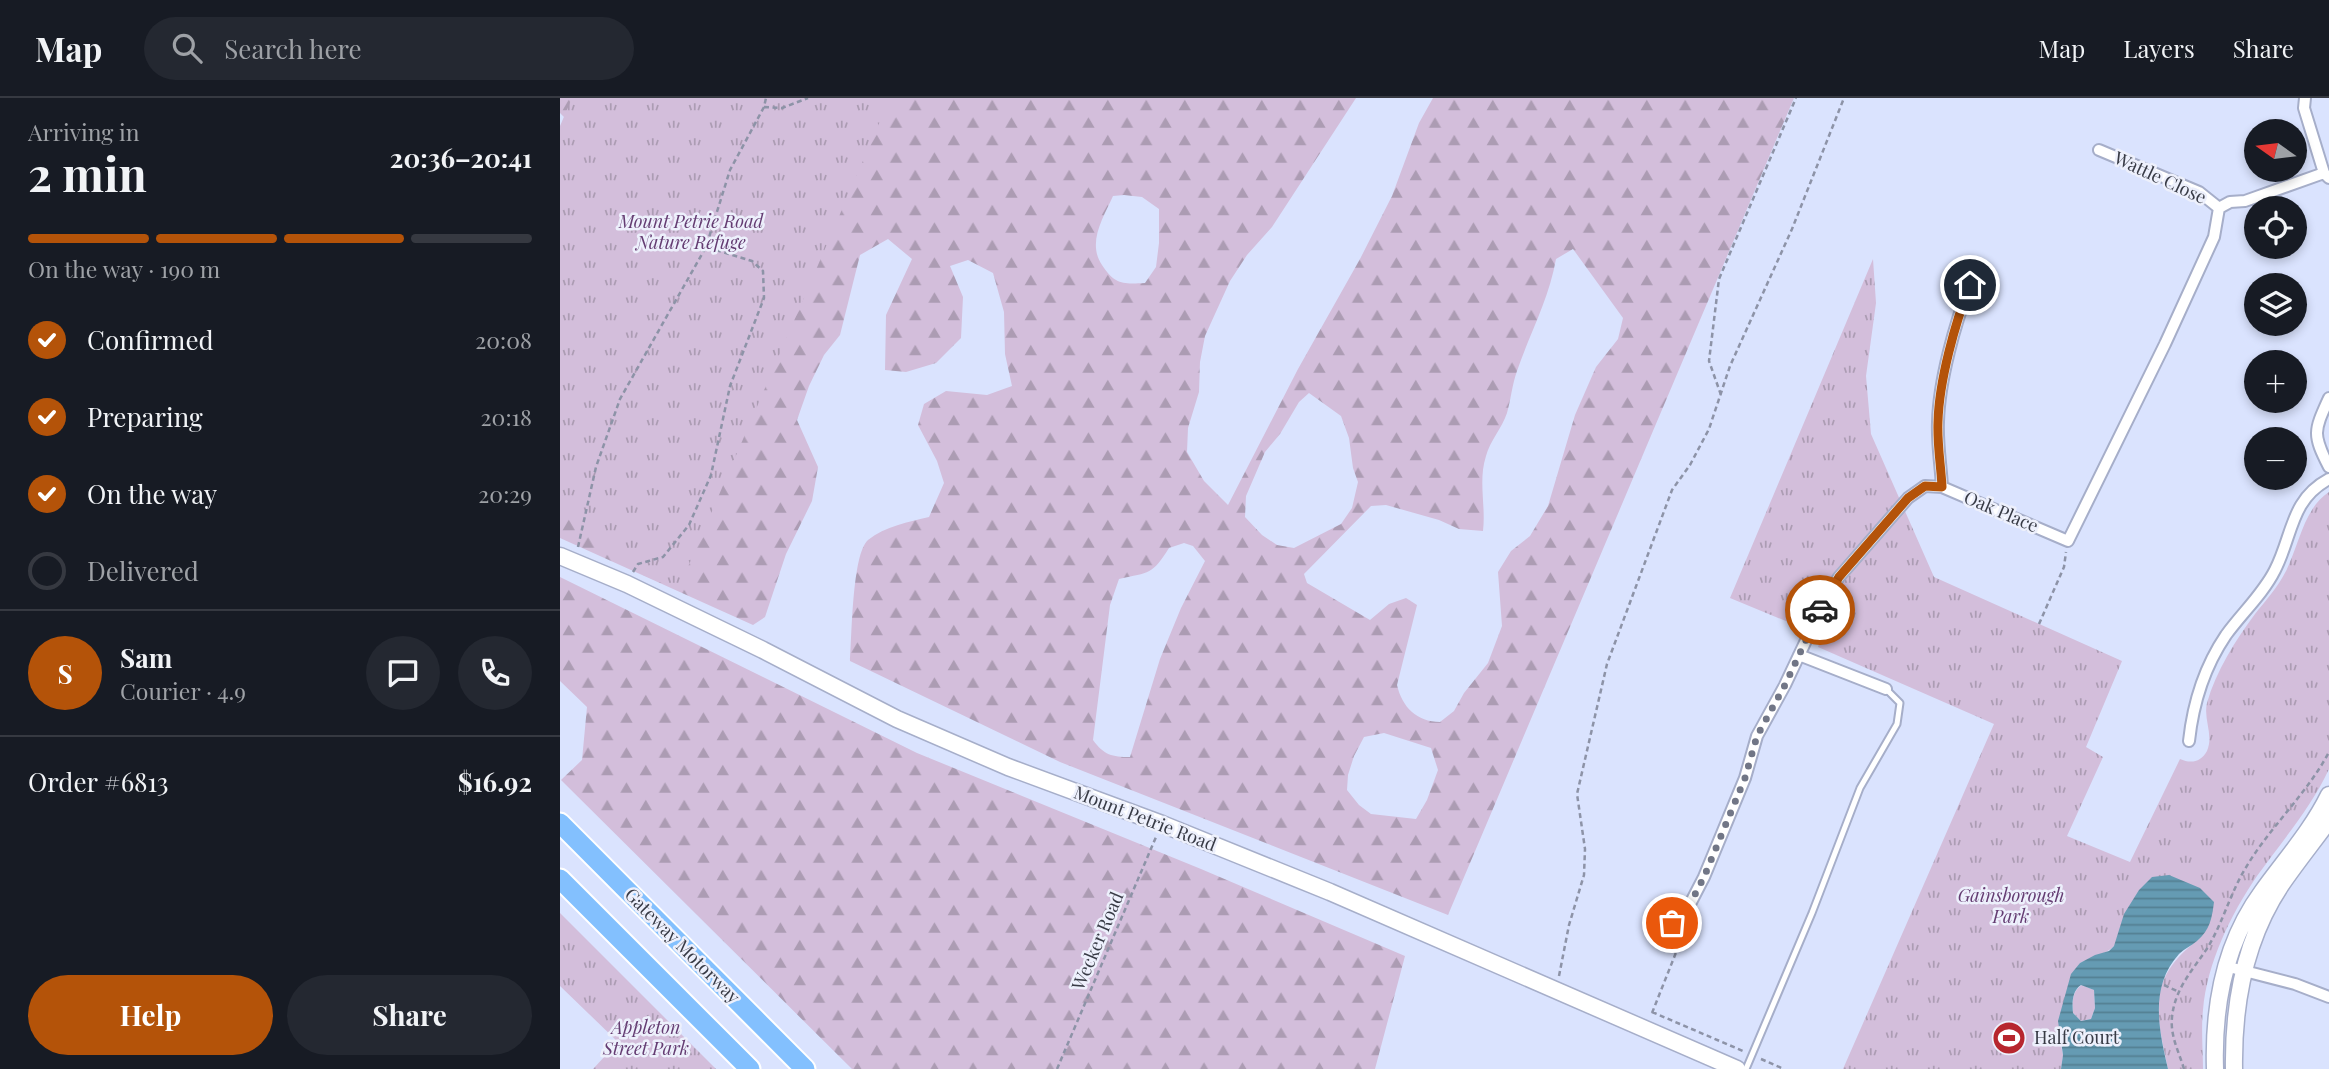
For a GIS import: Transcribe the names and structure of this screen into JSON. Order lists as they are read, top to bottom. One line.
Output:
{"streets":{"highway":["Gateway Motorway"],"street":["Wattle Close","Oak Place","Mount Petrie Road"],"path":["Wecker Road"]},"crossings":[["Mount Petrie Road","Wecker Road"]],"parks":["Mount Petrie Road Nature Refuge","Gainsborough Park","Appleton Street Park"],"places":{"sports":["Half Court"]},"north":"left","page":{"header":"Map","search":"Search here","nav":["Map","Layers","Share"],"heading":["2 min","Arriving in","20:36–20:41"],"panel":["Sam","Courier · 4.9","Order #6813","$16.92"],"map_buttons":["+","−"],"bar":"On the way · 190 m","list":[["Confirmed","20:08"],["Preparing","20:18"],["On the way","20:29"],"Delivered"],"round":"S","buttons":["Help","Share"]}}
